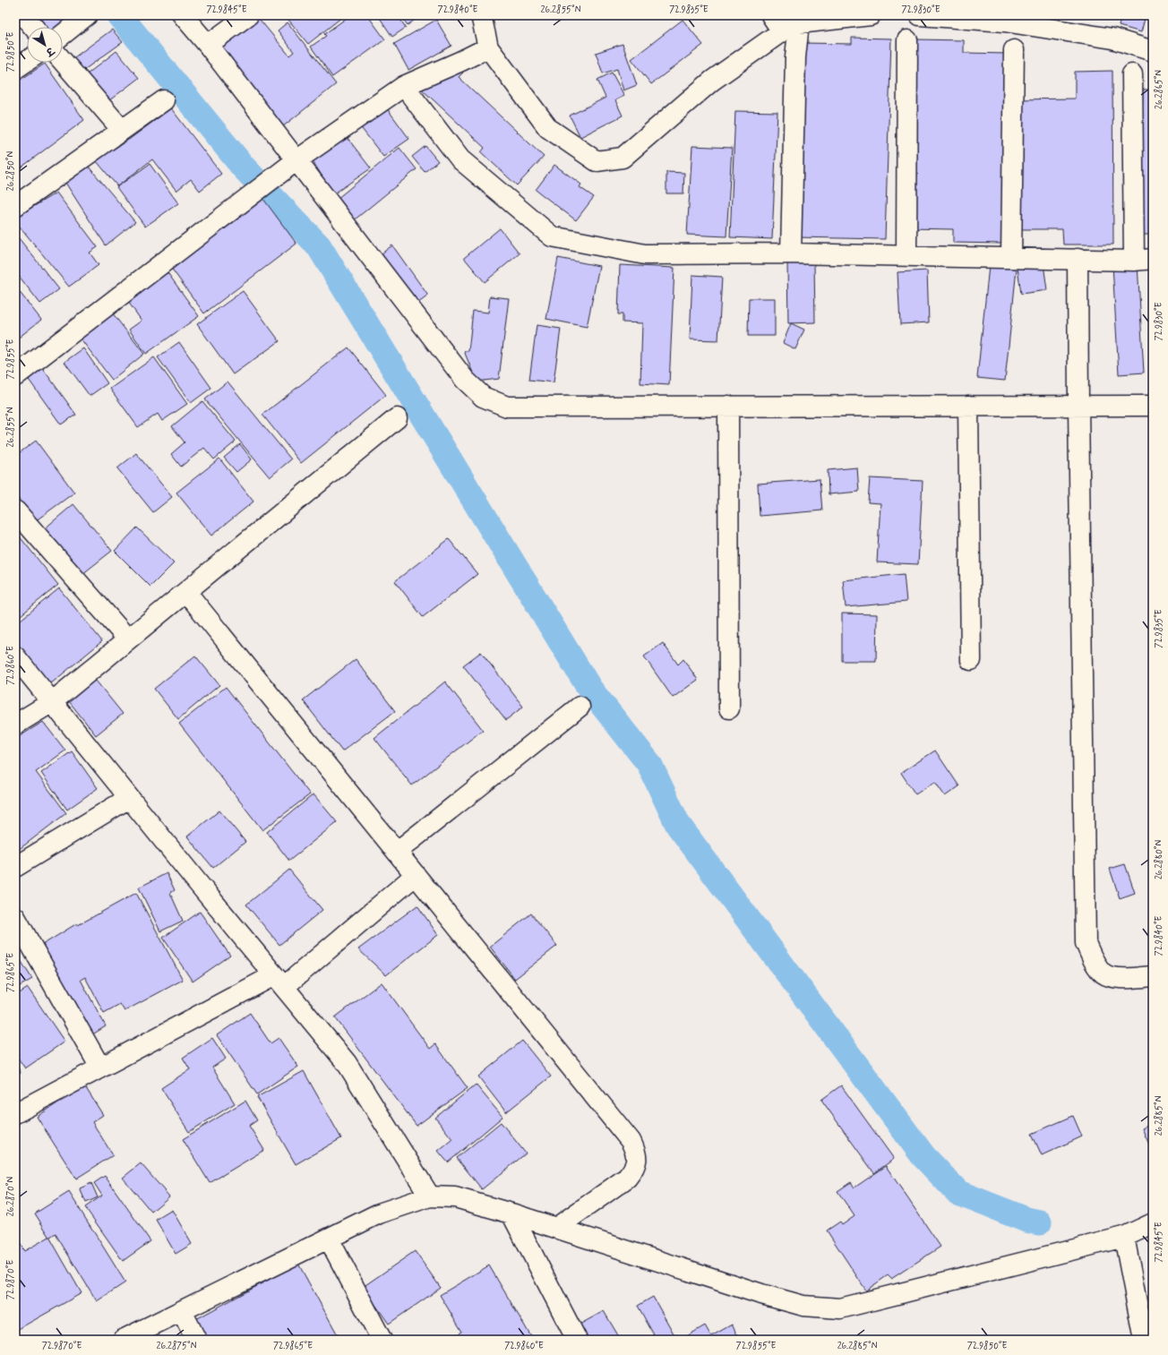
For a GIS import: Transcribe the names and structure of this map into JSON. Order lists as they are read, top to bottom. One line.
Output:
{"north":"bottom right","coordinates":["72.9845°E","72.9840°E","26.2855°N","72.9835°E","72.9830°E","72.9850°E","26.2865°N","26.2850°N","72.9855°E","72.9860°E","26.2880°N","72.9865°E","26.2885°N","26.2870°N","72.9870°E","26.2875°N"]}
